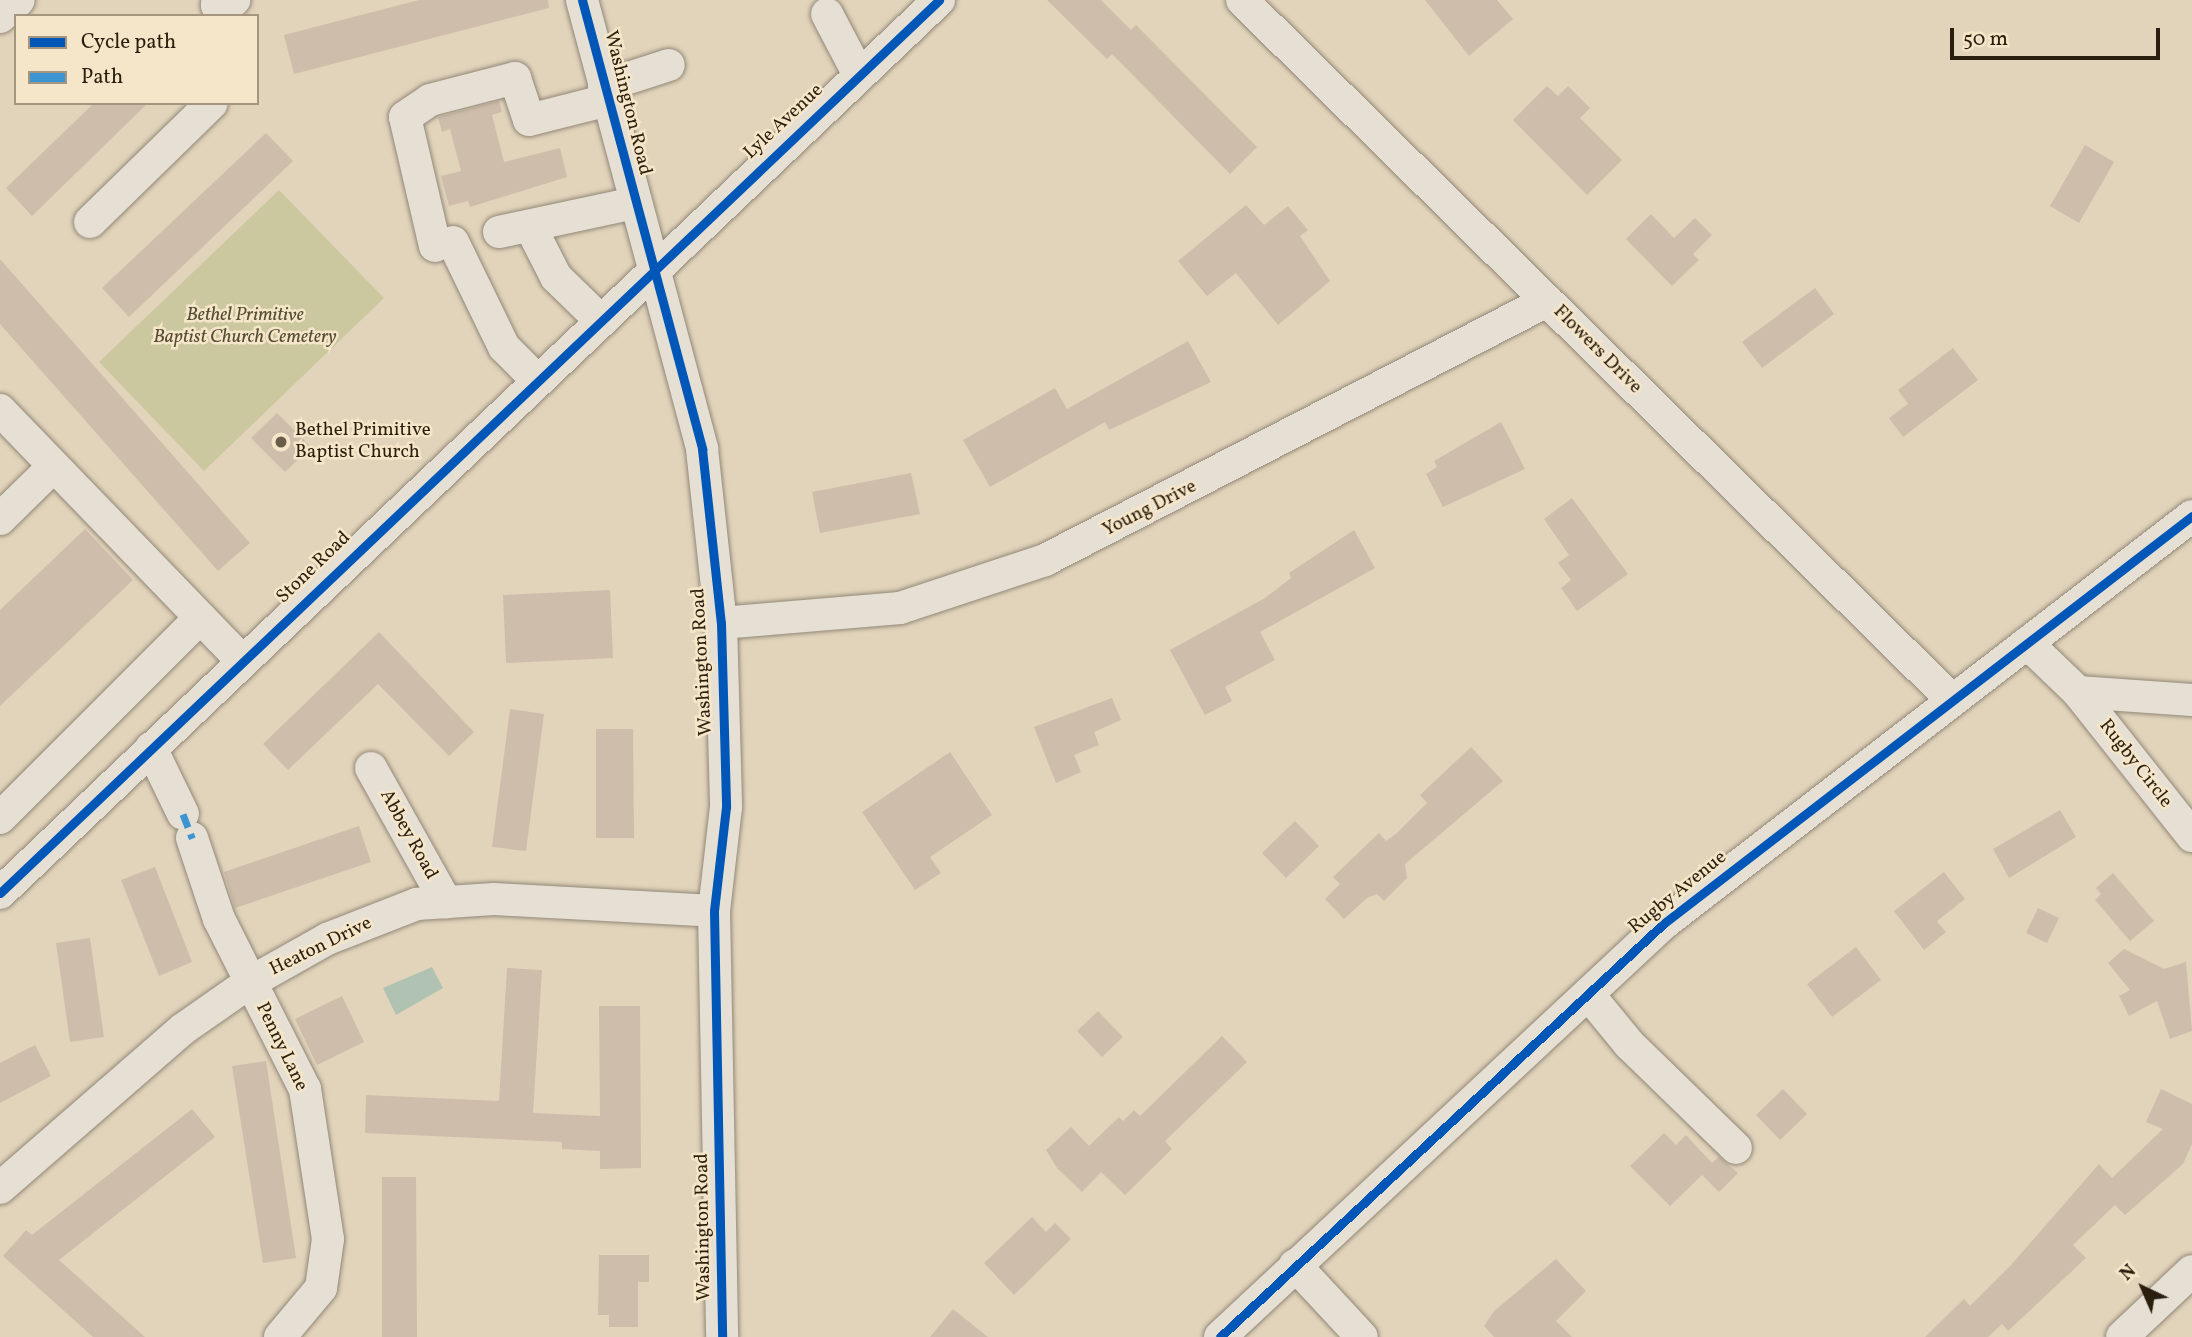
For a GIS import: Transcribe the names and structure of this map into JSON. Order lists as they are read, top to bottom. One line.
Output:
{"streets":{"street":["Washington Road","Lyle Avenue","Flowers Drive","Young Drive","Stone Road","Rugby Circle","Abbey Road","Rugby Avenue","Heaton Drive","Penny Lane"]},"crossings":[["Washington Road","Lyle Avenue"],["Washington Road","Young Drive"],["Washington Road","Stone Road"],["Washington Road","Heaton Drive"],["Lyle Avenue","Stone Road"],["Flowers Drive","Young Drive"],["Flowers Drive","Rugby Avenue"],["Stone Road","Penny Lane"],["Rugby Circle","Rugby Avenue"],["Abbey Road","Heaton Drive"],["Heaton Drive","Penny Lane"]],"parks":["Bethel Primitive Baptist Church Cemetery"],"places":["Bethel Primitive Baptist Church"],"legend":["Cycle path","Path"],"scale_bar":"50 m","north":"top left"}
